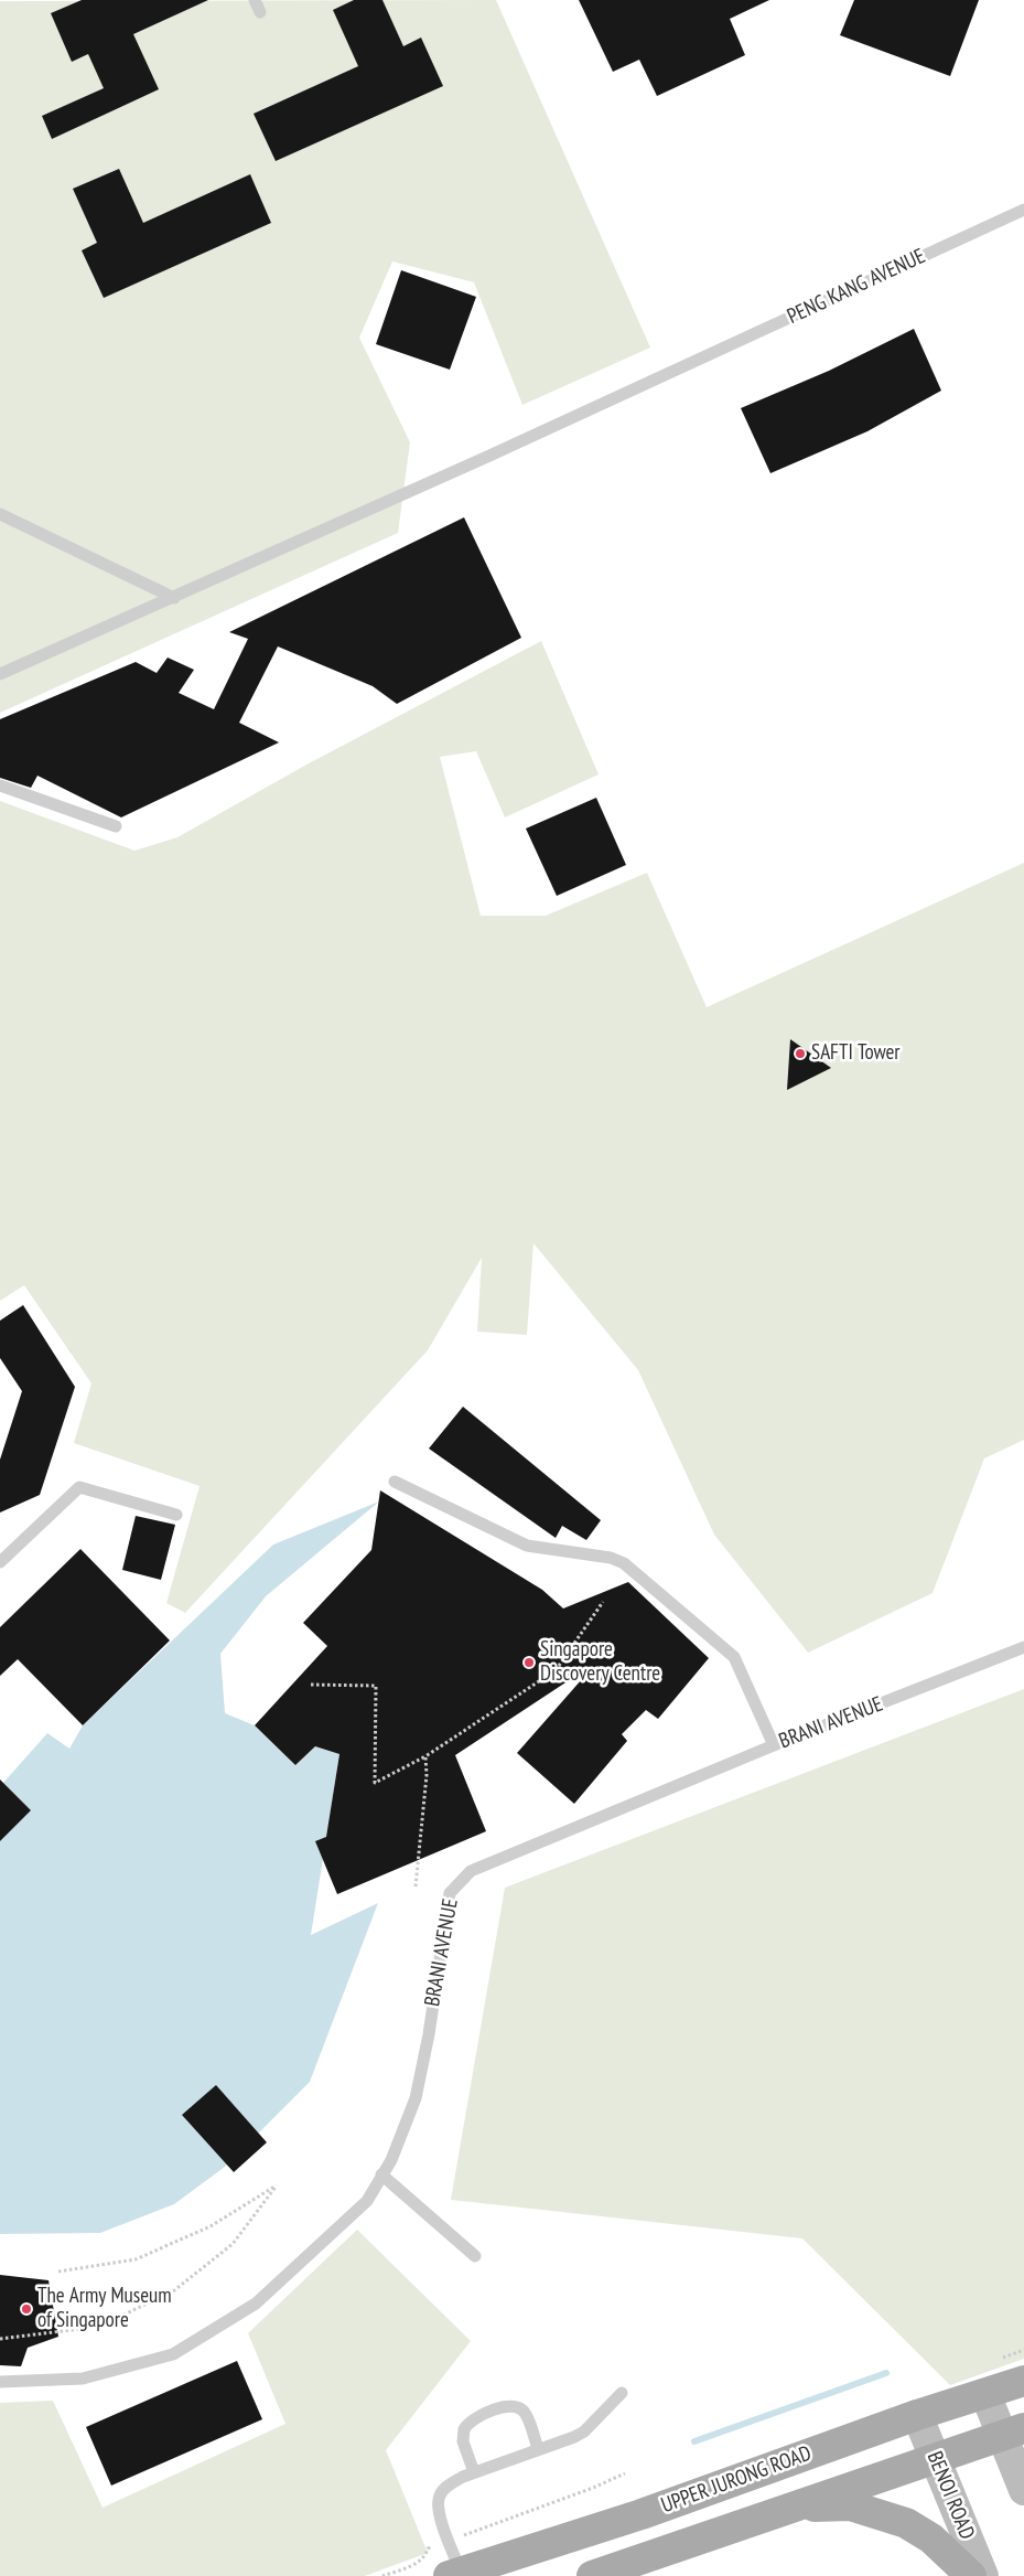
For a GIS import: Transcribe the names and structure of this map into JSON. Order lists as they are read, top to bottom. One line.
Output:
{"streets":{"main road":["UPPER JURONG ROAD","BENOI ROAD"],"lane":["PENG KANG AVENUE","BRANI AVENUE"]},"crossings":[["UPPER JURONG ROAD","BENOI ROAD"]],"places":["SAFTI Tower","Singapore Discovery Centre","The Army Museum of Singapore"]}
